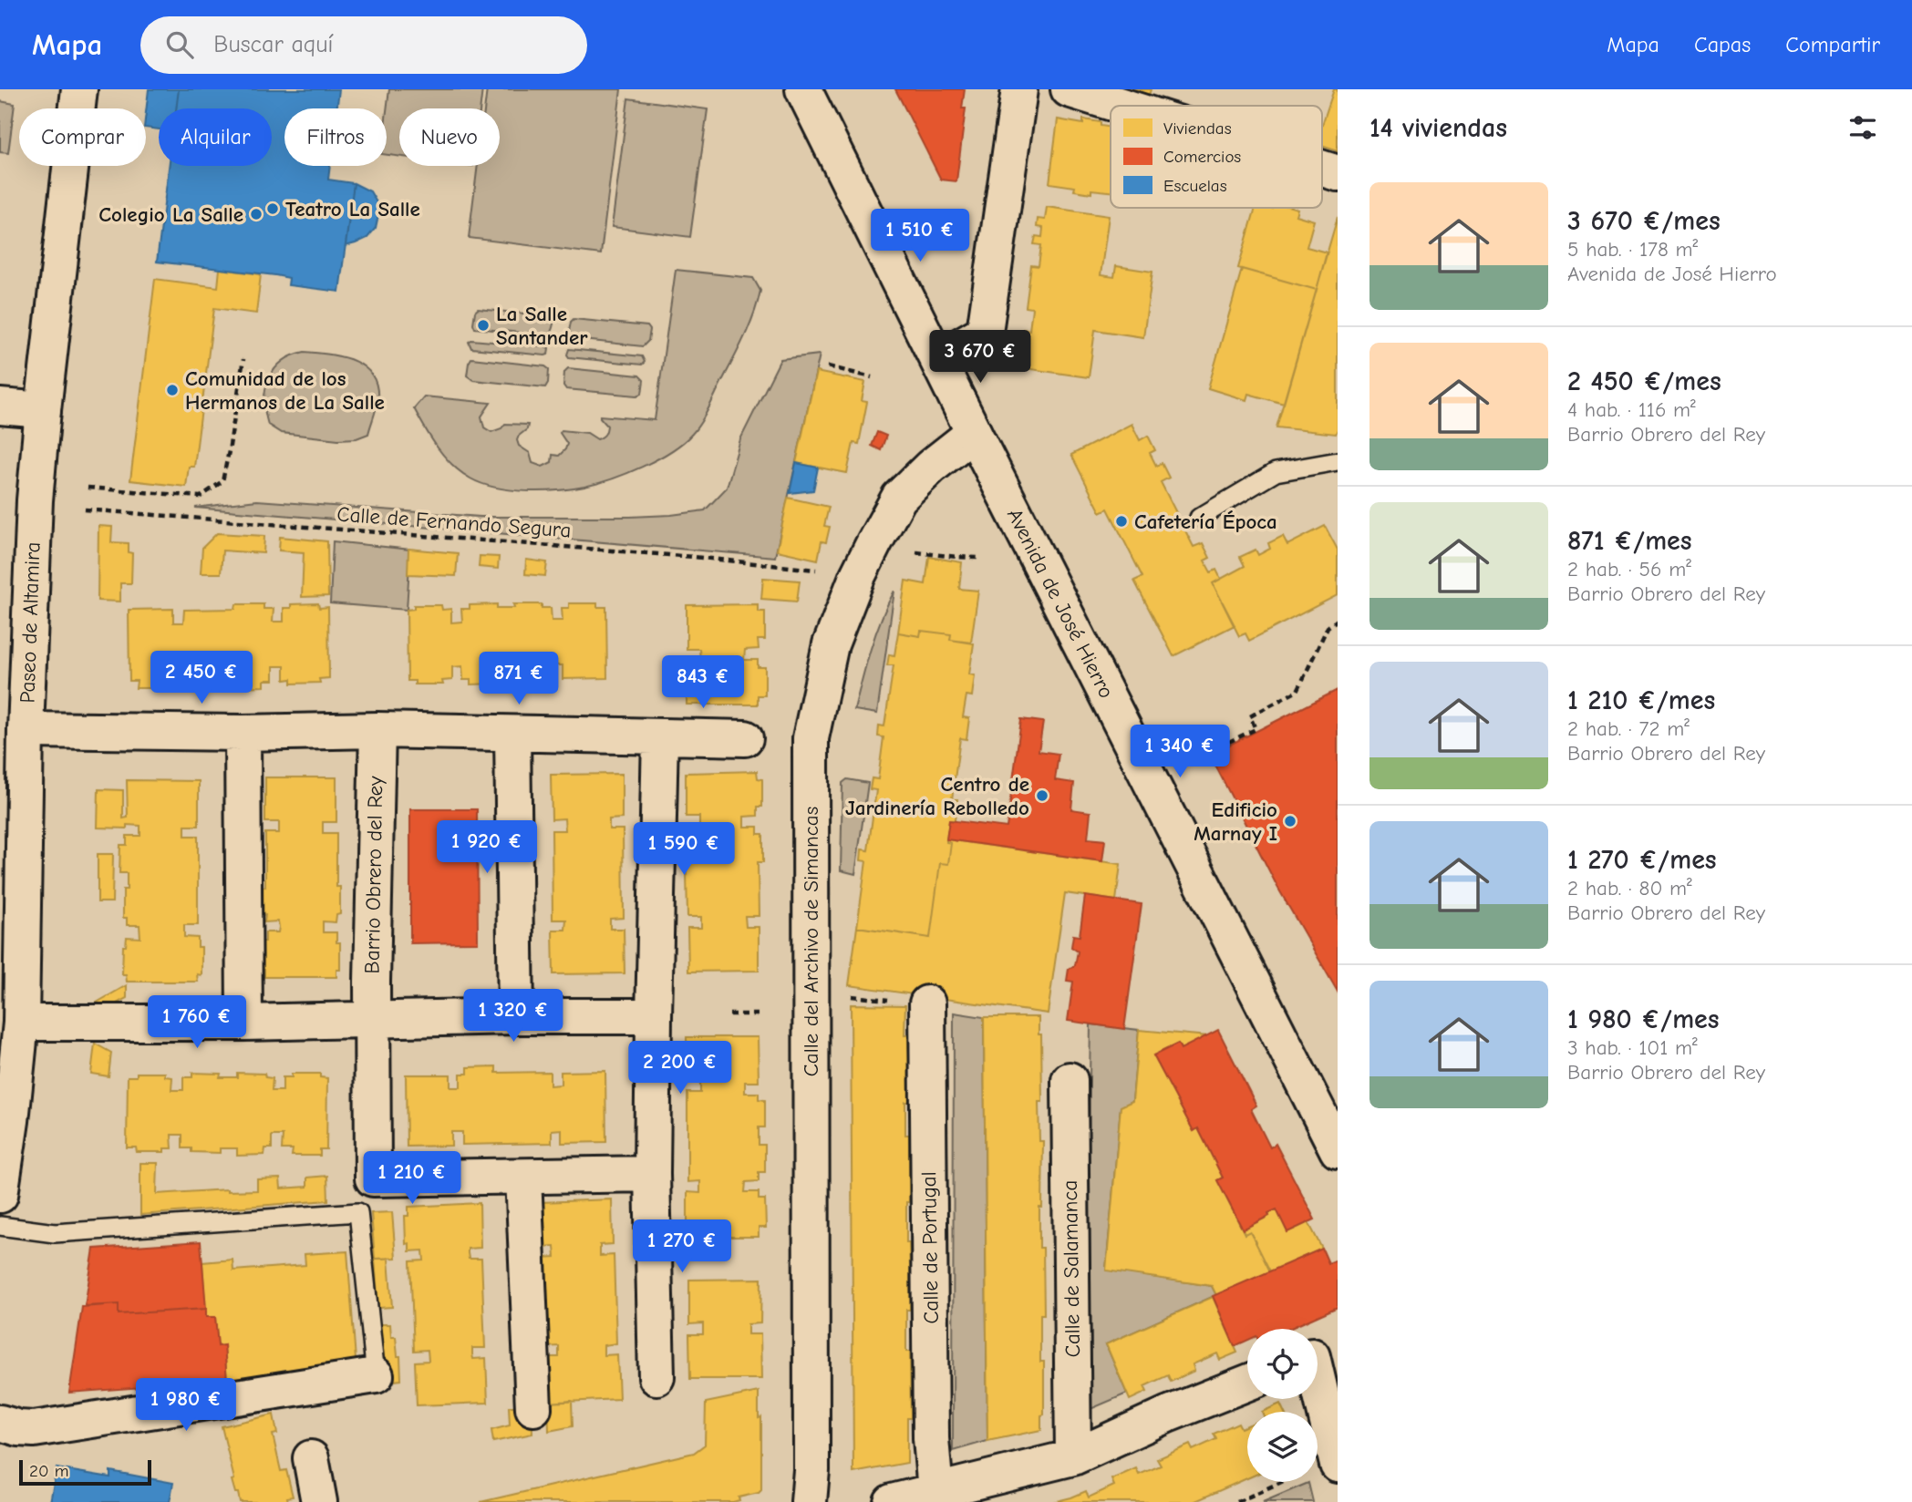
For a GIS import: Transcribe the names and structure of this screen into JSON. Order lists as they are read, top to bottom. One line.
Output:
{"streets":{"street":["Avenida de José Hierro","Paseo de Altamira","Barrio Obrero del Rey","Calle del Archivo de Simancas","Calle de Portugal","Calle de Salamanca"],"path":["Calle de Fernando Segura"]},"crossings":[["Avenida de José Hierro","Calle del Archivo de Simancas"]],"places":["Teatro La Salle","Colegio La Salle","La Salle Santander","Comunidad de los Hermanos de La Salle","Cafetería Época","Centro de Jardinería Rebolledo","Edificio Marnay I"],"legend":["Viviendas","Comercios","Escuelas"],"scale_bar":"20 m","page":{"header":"Mapa","search":"Buscar aquí","nav":["Mapa","Capas","Compartir"],"heading":"14 viviendas","chip":["Comprar","Alquilar","Filtros","Nuevo"],"list":[{"name":"3 670 €/mes","note":"5 hab. · 178 m² · Avenida de José Hierro"},{"name":"2 450 €/mes","note":"4 hab. · 116 m² · Barrio Obrero del Rey"},{"name":"871 €/mes","note":"2 hab. · 56 m² · Barrio Obrero del Rey"},{"name":"1 210 €/mes","note":"2 hab. · 72 m² · Barrio Obrero del Rey"},{"name":"1 270 €/mes","note":"2 hab. · 80 m² · Barrio Obrero del Rey"},{"name":"1 980 €/mes","note":"3 hab. · 101 m² · Barrio Obrero del Rey"}],"price":["1 510 €","3 670 €","2 450 €","871 €","843 €","1 340 €","1 920 €","1 590 €","1 320 €","1 760 €","2 200 €","1 210 €","1 270 €","1 980 €"],"scale":"20 m"}}
